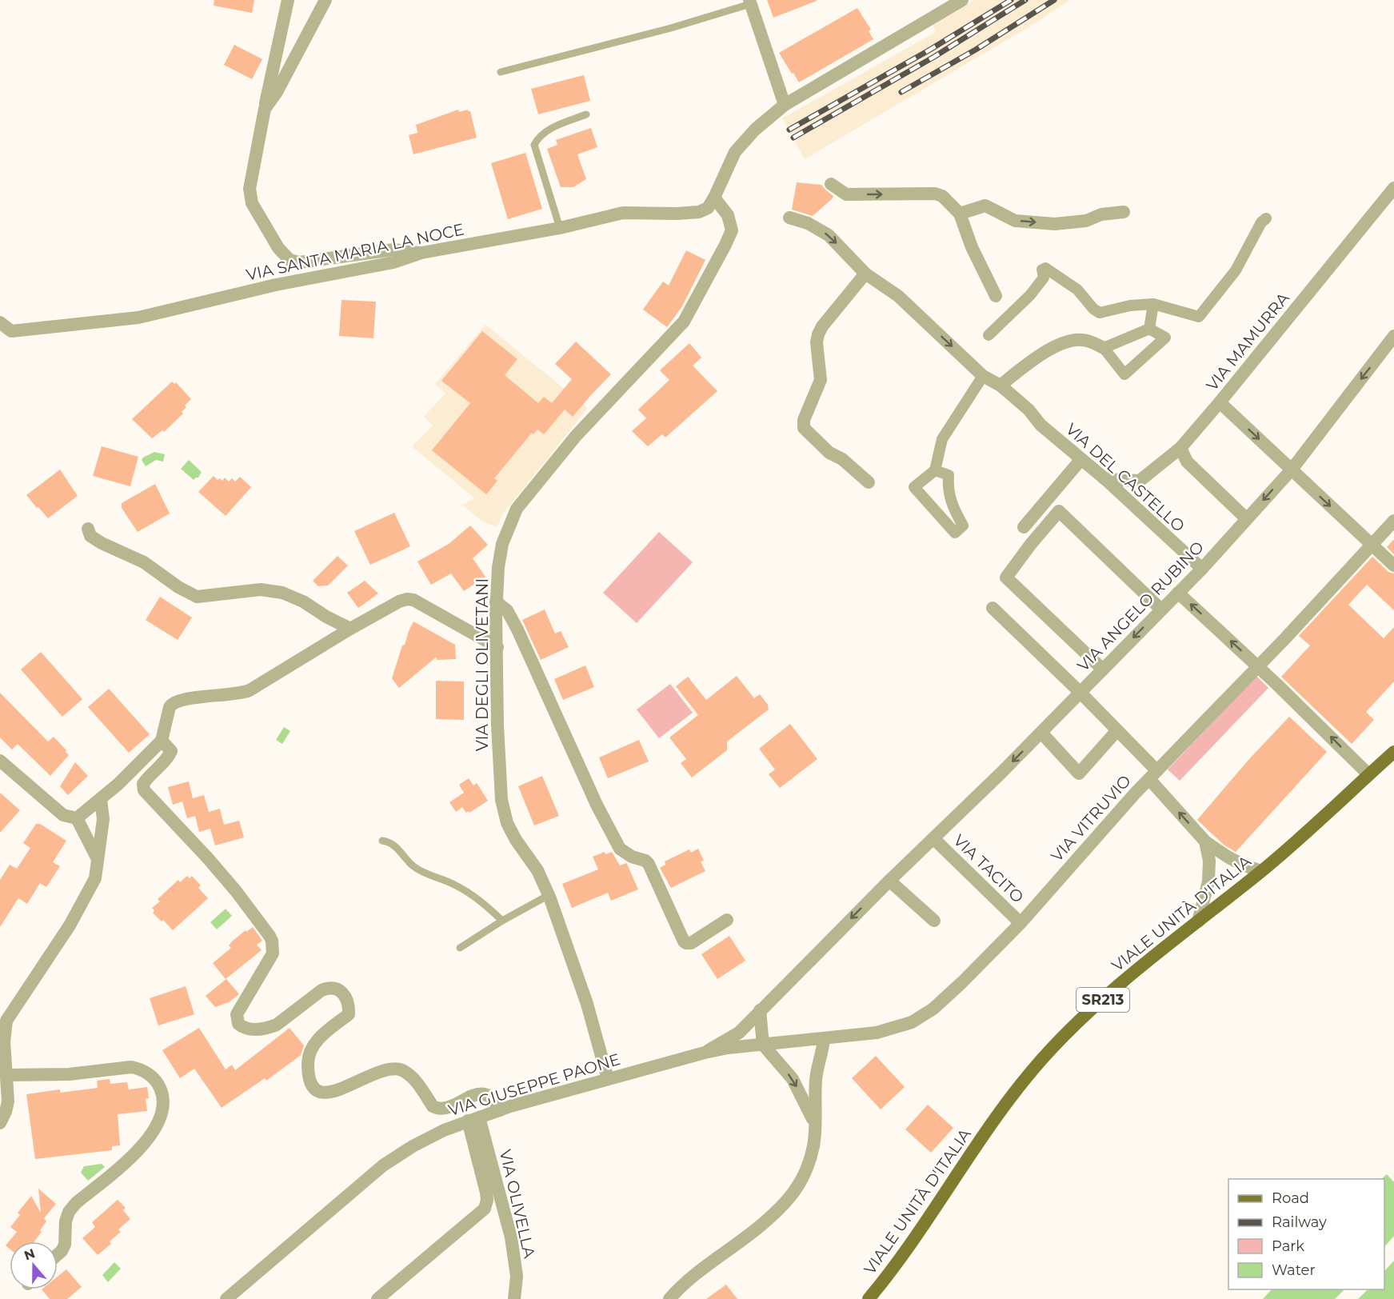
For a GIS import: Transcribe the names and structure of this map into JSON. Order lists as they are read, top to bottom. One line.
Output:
{"streets":{"main road":["VIALE UNITÀ D'ITALIA","SR213"],"street":["VIA SANTA MARIA LA NOCE","VIA MAMURRA","VIA DEL CASTELLO","VIA ANGELO RUBINO","VIA DEGLI OLIVETANI","VIA VITRUVIO","VIA TACITO","VIA GIUSEPPE PAONE","VIA OLIVELLA"]},"crossings":[["VIA SANTA MARIA LA NOCE","VIA DEGLI OLIVETANI"],["VIA MAMURRA","VIA DEL CASTELLO"],["VIA DEL CASTELLO","VIA ANGELO RUBINO"],["VIA ANGELO RUBINO","VIA TACITO"],["VIA ANGELO RUBINO","VIA GIUSEPPE PAONE"],["VIA DEGLI OLIVETANI","VIA GIUSEPPE PAONE"],["VIA VITRUVIO","VIA TACITO"],["VIA VITRUVIO","VIA GIUSEPPE PAONE"],["VIA GIUSEPPE PAONE","VIA OLIVELLA"]],"one_way":["VIA DEL CASTELLO","VIA ANGELO RUBINO"],"legend":["Road","Railway","Park","Water"],"north":"top"}
